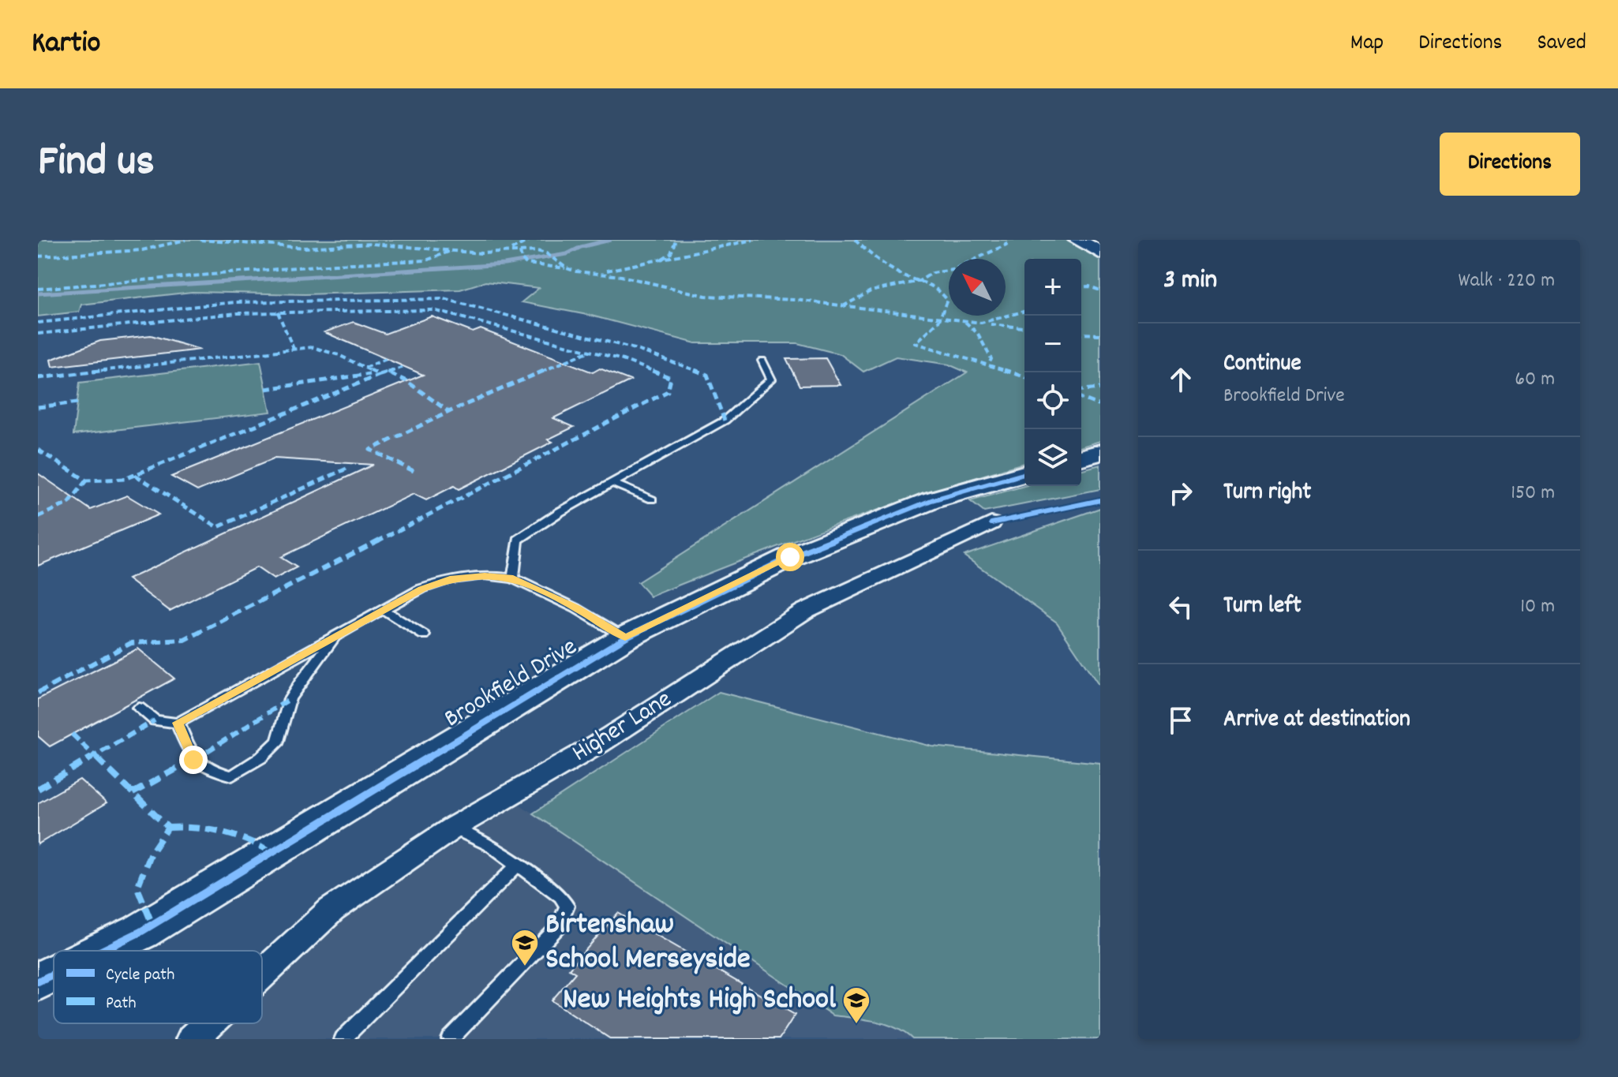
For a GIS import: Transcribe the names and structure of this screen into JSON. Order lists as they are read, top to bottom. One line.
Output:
{"streets":{"street":["Brookfield Drive","Higher Lane"]},"places":{"school or university":["Birtenshaw School Merseyside","New Heights High School"]},"legend":["Cycle path","Path"],"north":"top left","page":{"header":"Kartio","nav":["Map","Directions","Saved"],"title":"Find us","buttons":"Directions","heading":["3 min","Walk · 220 m"],"map_buttons":["+","−"],"list":[["Continue","Brookfield Drive","60 m"],["Turn right","150 m"],["Turn left","10 m"],"Arrive at destination"]}}
